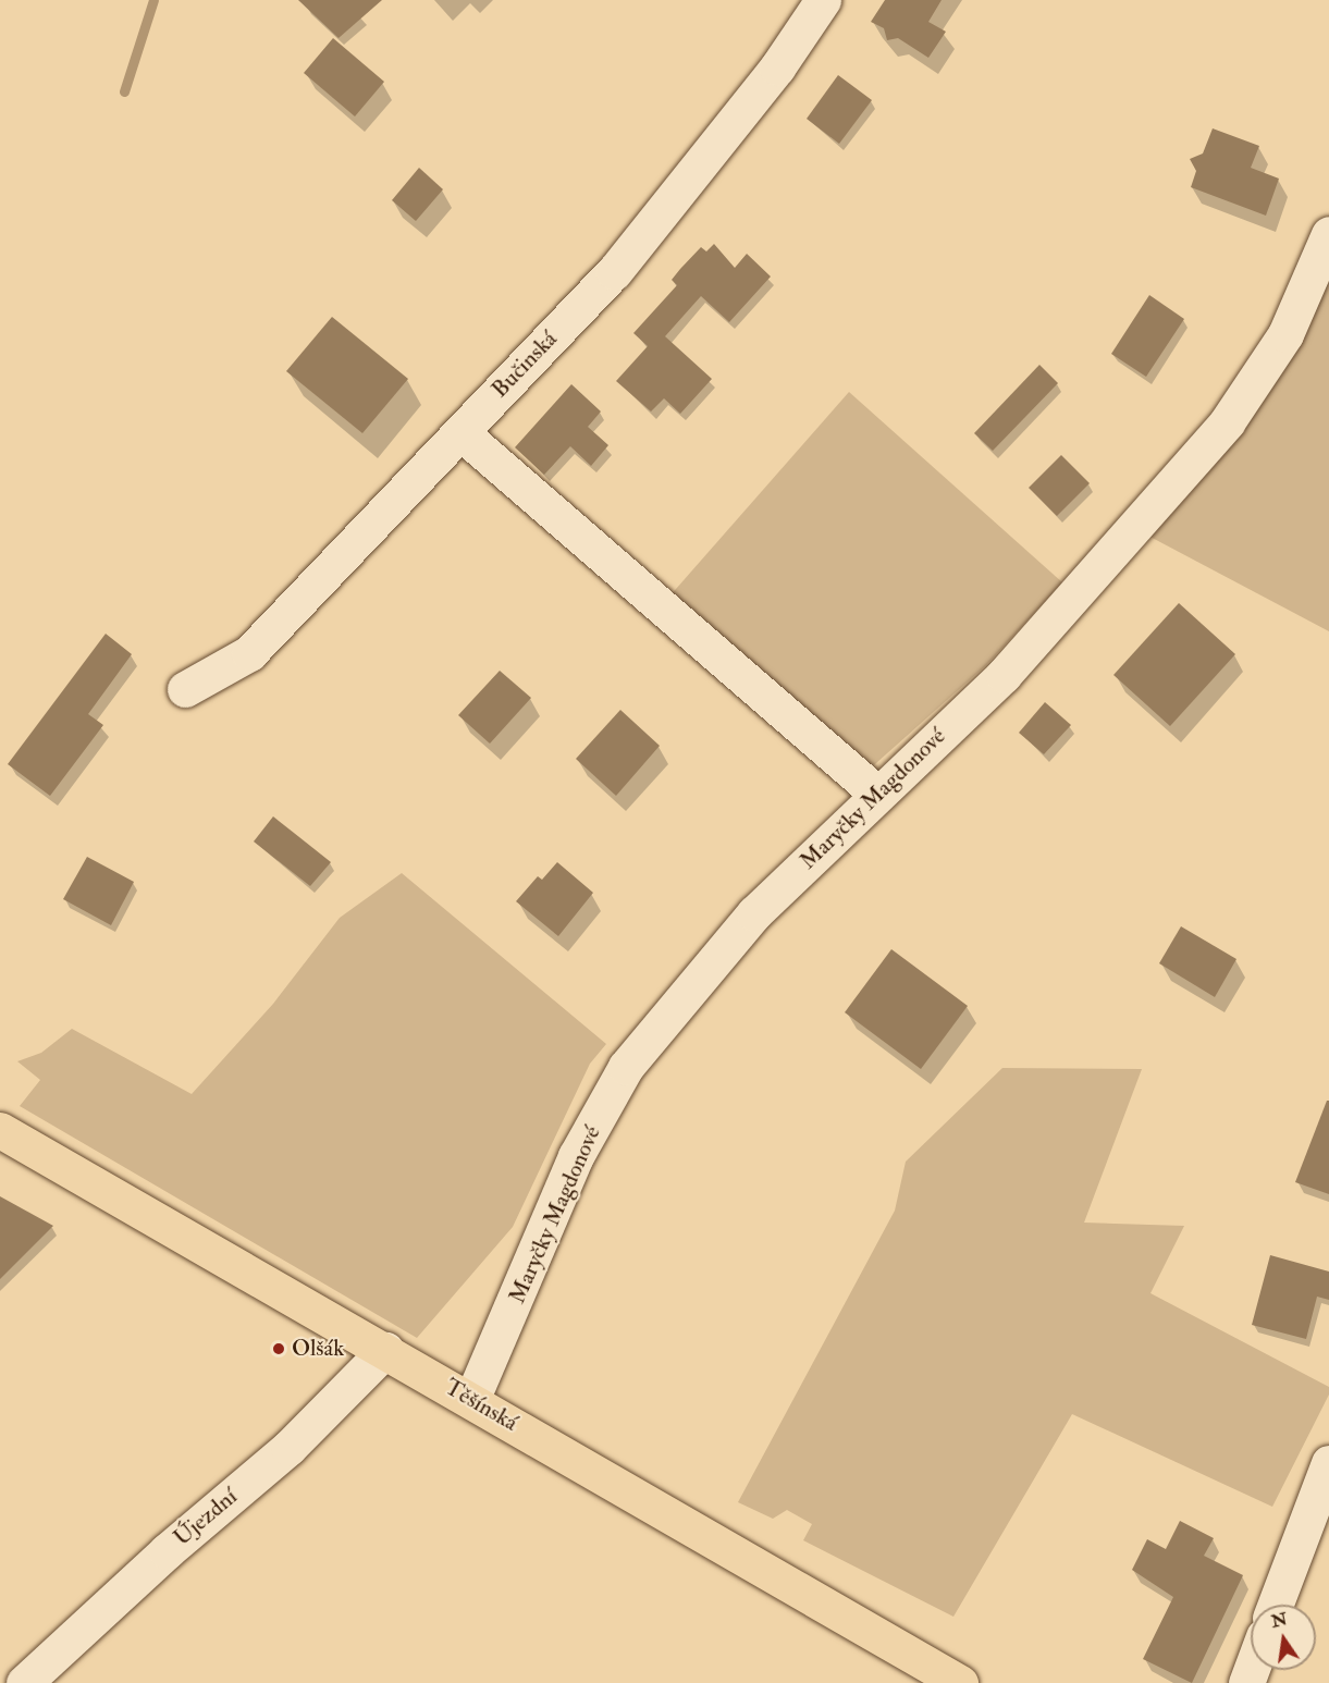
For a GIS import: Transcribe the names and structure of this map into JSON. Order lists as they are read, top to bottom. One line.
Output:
{"streets":{"main road":["Těšínská"],"street":["Bučinská","Maryčky Magdonové","Újezdní"]},"crossings":[["Maryčky Magdonové","Těšínská"],["Těšínská","Újezdní"]],"places":["Olšák"],"north":"top"}
